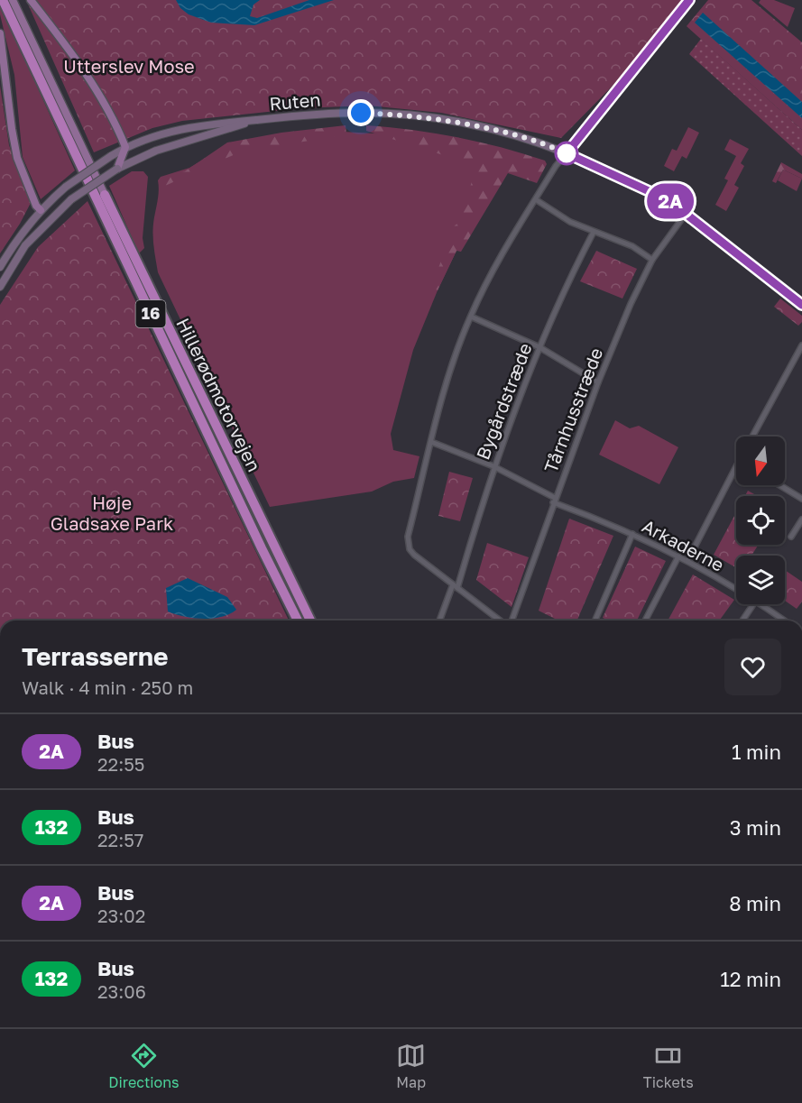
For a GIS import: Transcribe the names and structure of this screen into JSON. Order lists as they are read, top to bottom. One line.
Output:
{"streets":{"highway":["16","Hillerødmotorvejen"],"street":["Ruten","Bygårdstræde","Tårnhusstræde","Arkaderne"]},"crossings":[["Ruten","Tårnhusstræde"],["Bygårdstræde","Arkaderne"],["Tårnhusstræde","Arkaderne"]],"parks":["Utterslev Mose","Høje Gladsaxe Park"],"lines":["bus line 2A"],"north":"bottom","page":{"on_map":"2A","heading":["Terrasserne","Walk · 4 min · 250 m"],"list":[{"mark":"2A","name":"Bus","note":"22:55","value":"1 min"},{"mark":"132","name":"Bus","note":"22:57","value":"3 min"},{"mark":"2A","name":"Bus","note":"23:02","value":"8 min"},{"mark":"132","name":"Bus","note":"23:06","value":"12 min"}],"tabs":["Directions","Map","Tickets"]}}
